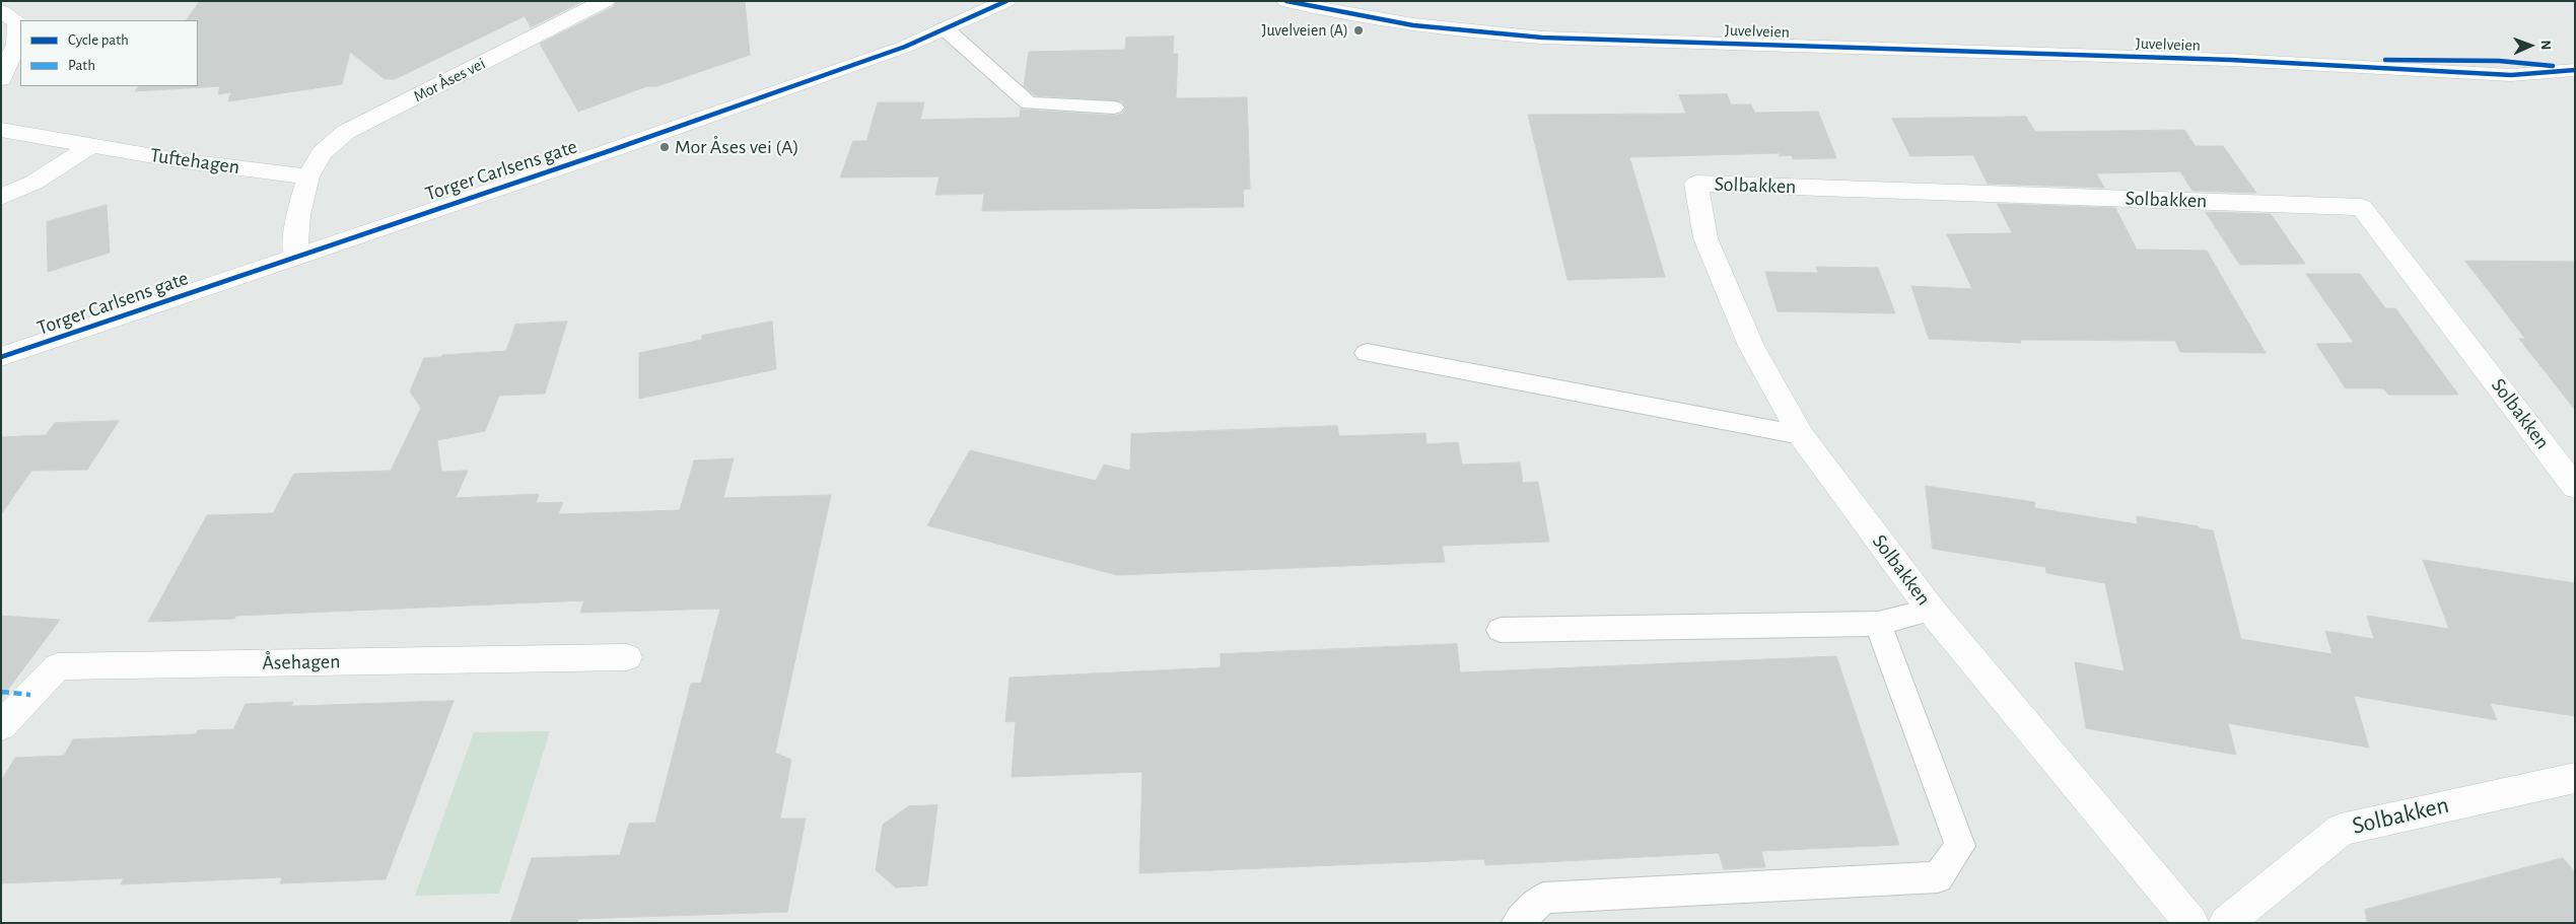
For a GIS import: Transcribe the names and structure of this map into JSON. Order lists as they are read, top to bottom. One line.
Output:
{"streets":{"street":["Juvelveien","Mor Åses vei","Tuftehagen","Torger Carlsens gate","Solbakken","Åsehagen"]},"crossings":[["Mor Åses vei","Tuftehagen"]],"places":["Juvelveien (A)","Mor Åses vei (A)"],"legend":["Cycle path","Path"],"north":"right"}
